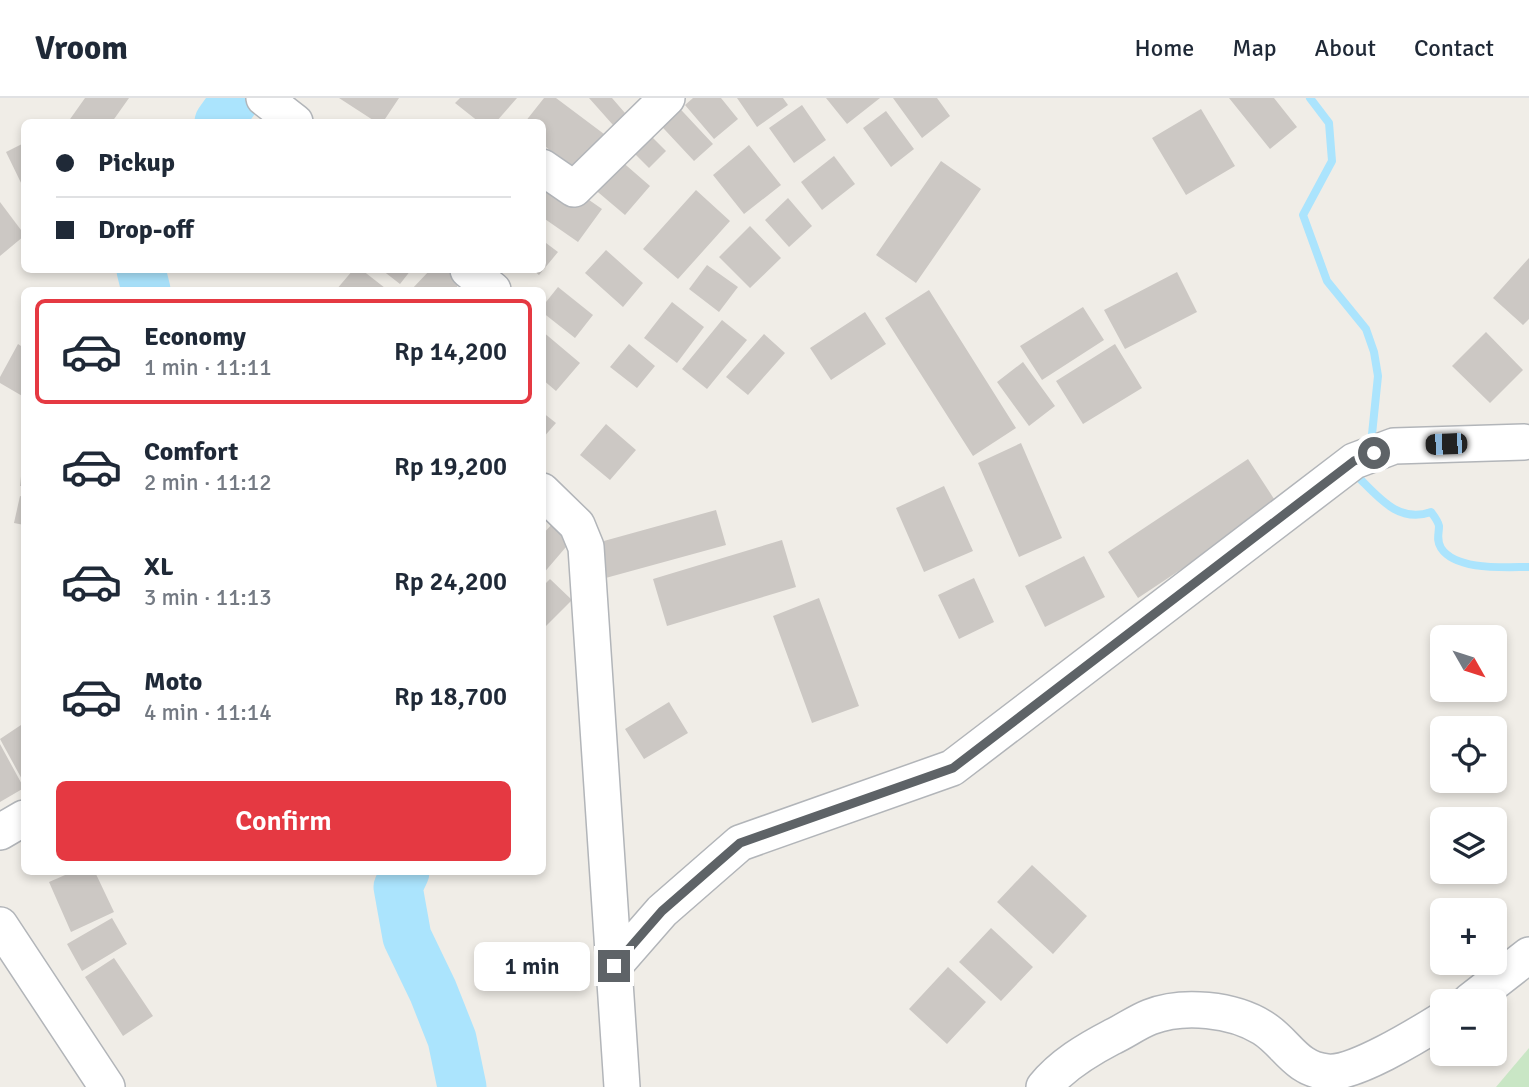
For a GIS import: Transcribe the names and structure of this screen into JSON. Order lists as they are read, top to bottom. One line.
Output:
{"north":"bottom right","page":{"header":"Vroom","nav":["Home","Map","About","Contact"],"banner":["Pickup","Drop-off"],"list":[{"name":"Economy","note":"1 min · 11:11","value":"Rp 14,200"},{"name":"Comfort","note":"2 min · 11:12","value":"Rp 19,200"},{"name":"XL","note":"3 min · 11:13","value":"Rp 24,200"},{"name":"Moto","note":"4 min · 11:14","value":"Rp 18,700"}],"map_buttons":["+","−"],"buttons":"Confirm","bubble":"1 min"}}
